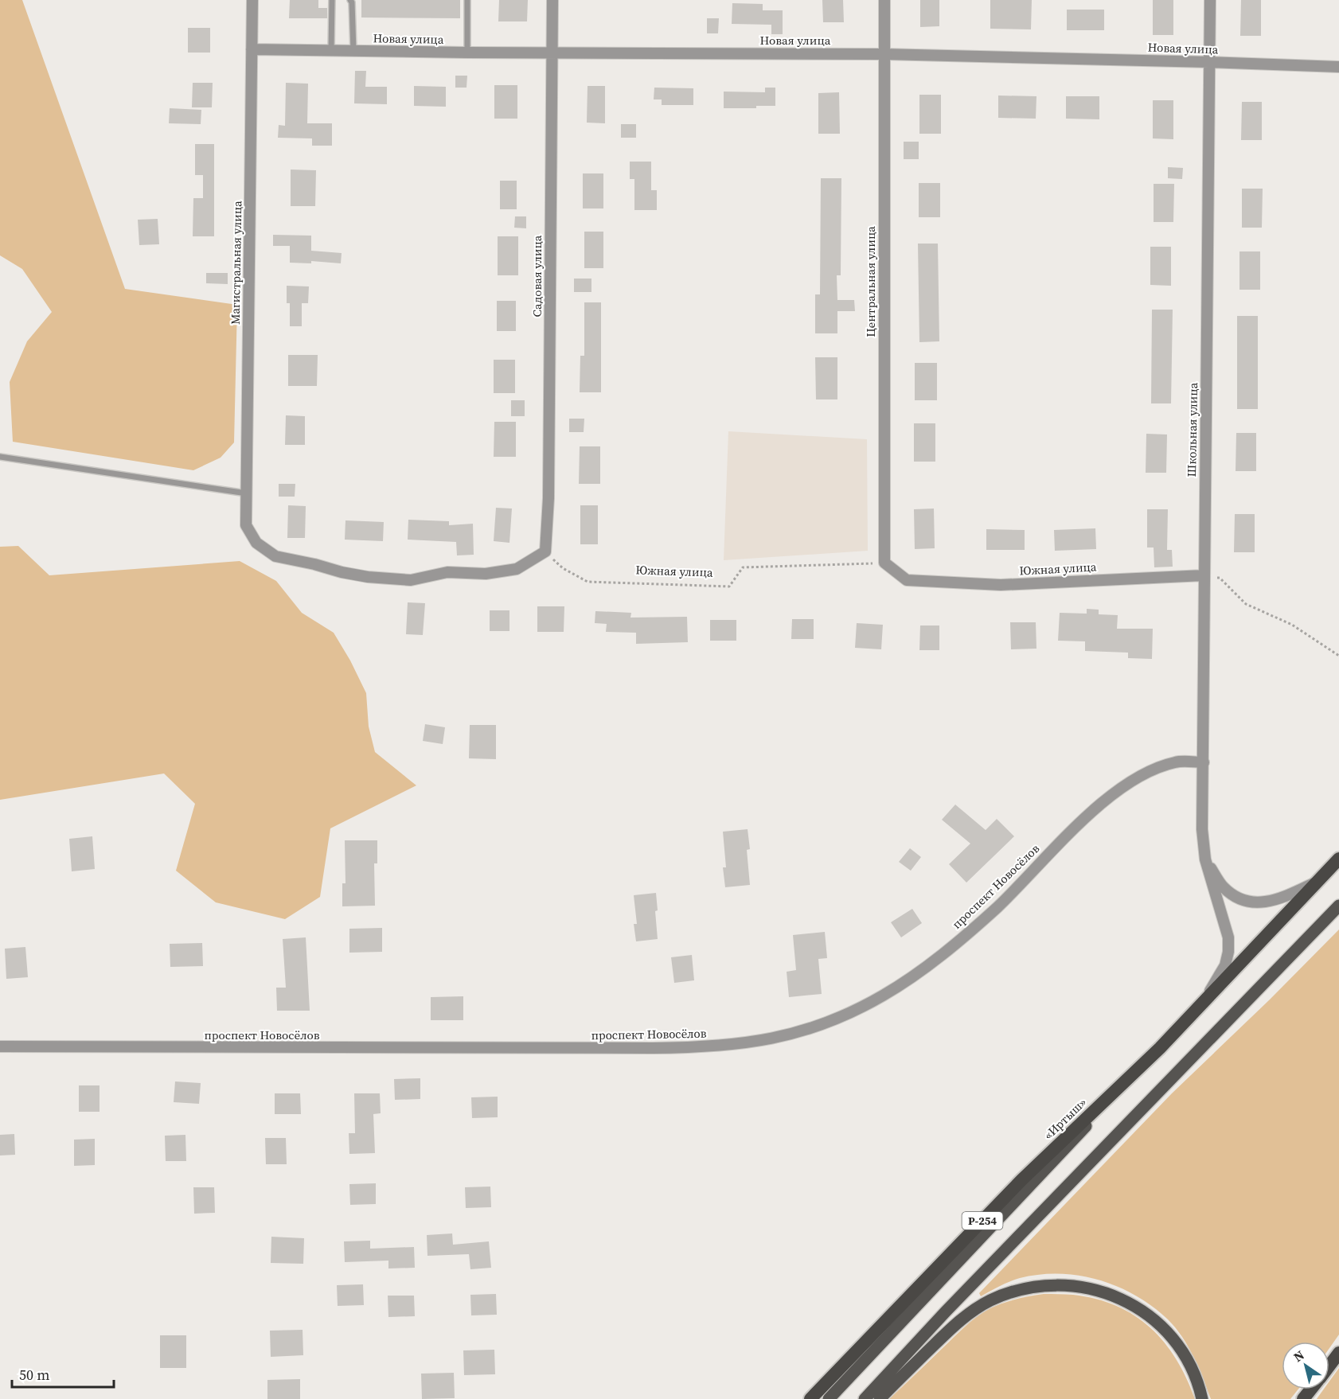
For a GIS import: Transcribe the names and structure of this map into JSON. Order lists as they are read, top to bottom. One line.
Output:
{"streets":{"highway":["«Иртыш»","Р-254"],"street":["Новая улица","Магистральная улица","Садовая улица","Центральная улица","Школьная улица","Южная улица","проспект Новосёлов"]},"crossings":[["Новая улица","Магистральная улица"],["Новая улица","Садовая улица"],["Новая улица","Центральная улица"],["Новая улица","Школьная улица"],["Магистральная улица","Садовая улица"],["Магистральная улица","Южная улица"],["Садовая улица","Южная улица"],["Центральная улица","Южная улица"],["Школьная улица","Южная улица"],["Школьная улица","проспект Новосёлов"],["Школьная улица","«Иртыш»"]],"scale_bar":"50 m","north":"top left"}
